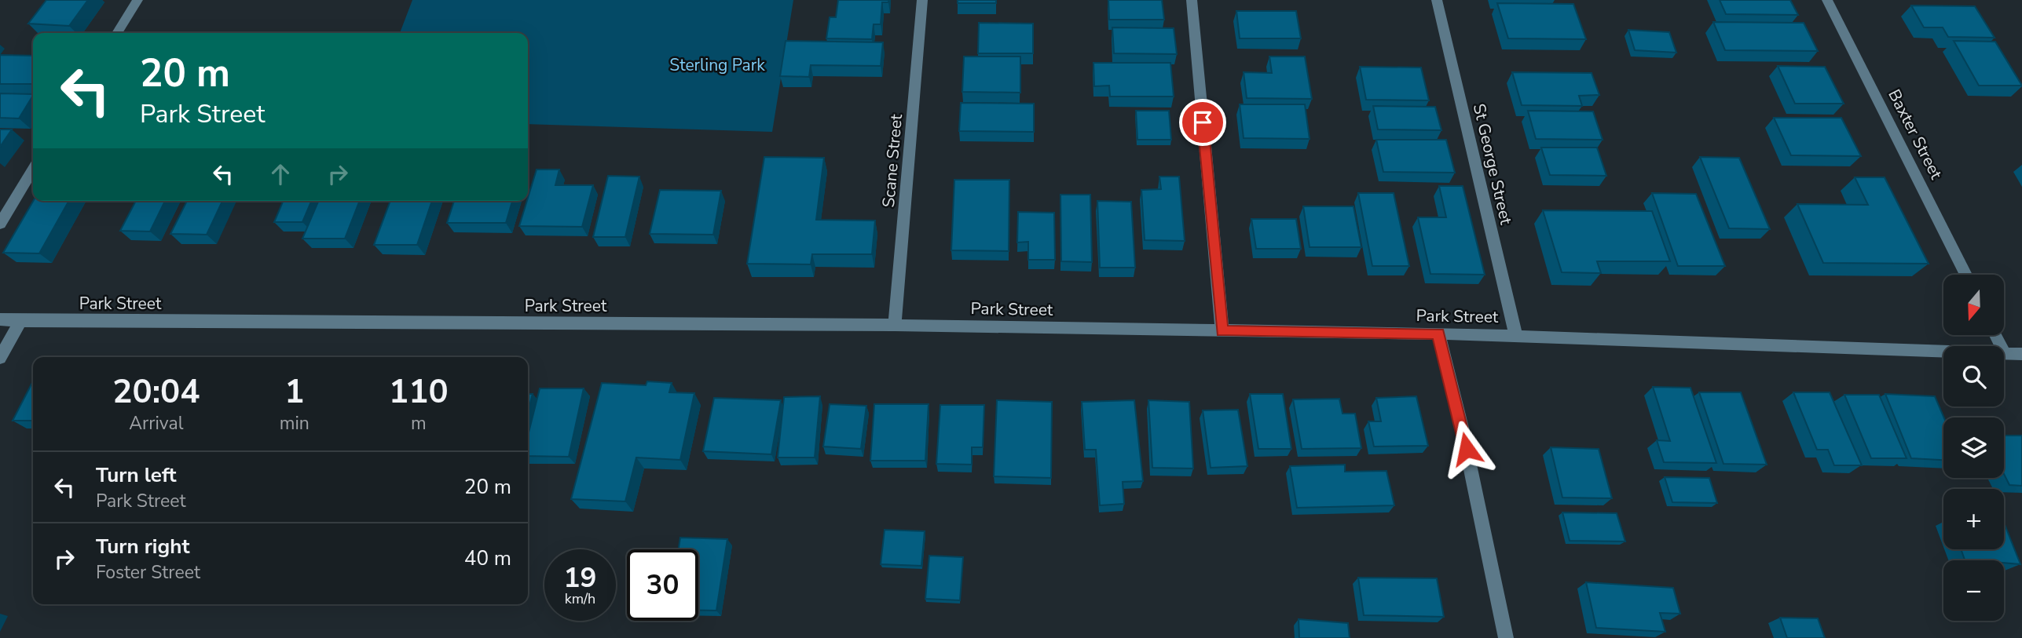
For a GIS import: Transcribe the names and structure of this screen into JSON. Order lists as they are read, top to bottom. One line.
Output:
{"streets":{"street":["Baxter Street","Scane Street","St George Street","Park Street"]},"crossings":[["Scane Street","Park Street"],["St George Street","Park Street"]],"parks":["Sterling Park"],"north":"bottom","page":{"turn":["20 m","Park Street"],"map_buttons":["+","−"],"eta":["20:04","Arrival","1","min","110","m"],"list":[{"name":"Turn left","note":"Park Street","value":"20 m"},{"name":"Turn right","note":"Foster Street","value":"40 m"}],"speed":"19 km/h","limit":"30"}}
